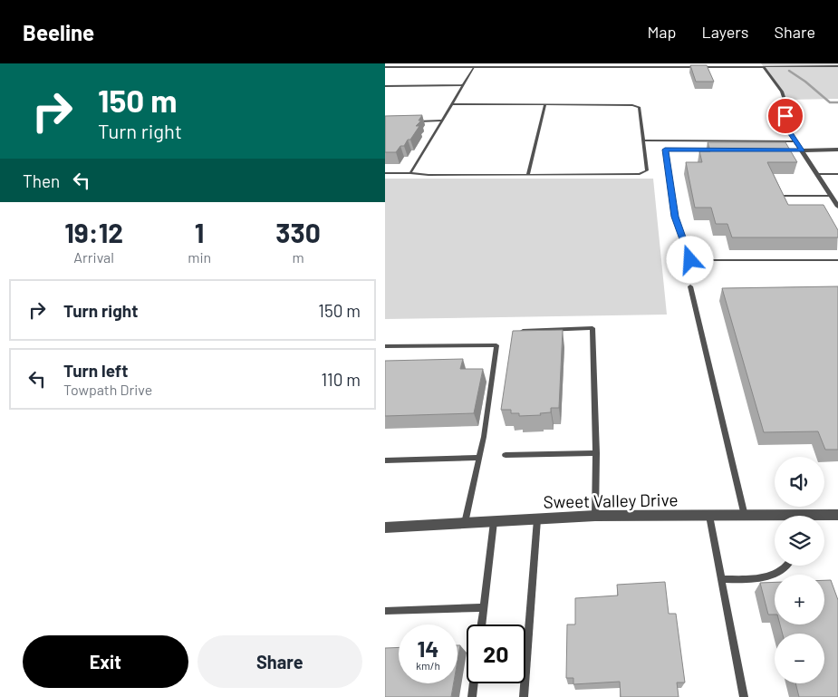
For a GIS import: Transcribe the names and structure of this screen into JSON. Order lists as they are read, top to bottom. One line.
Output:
{"streets":{"street":["Sweet Valley Drive"]},"page":{"header":"Beeline","nav":["Map","Layers","Share"],"turn":["150 m","Turn right"],"then":"Then","eta":["19:12","Arrival","1","min","330","m"],"list":[{"name":"Turn right","value":"150 m"},{"name":"Turn left","note":"Towpath Drive","value":"110 m"}],"map_buttons":["+","−"],"speed":"14 km/h","limit":"20","buttons":["Exit","Share"]}}
